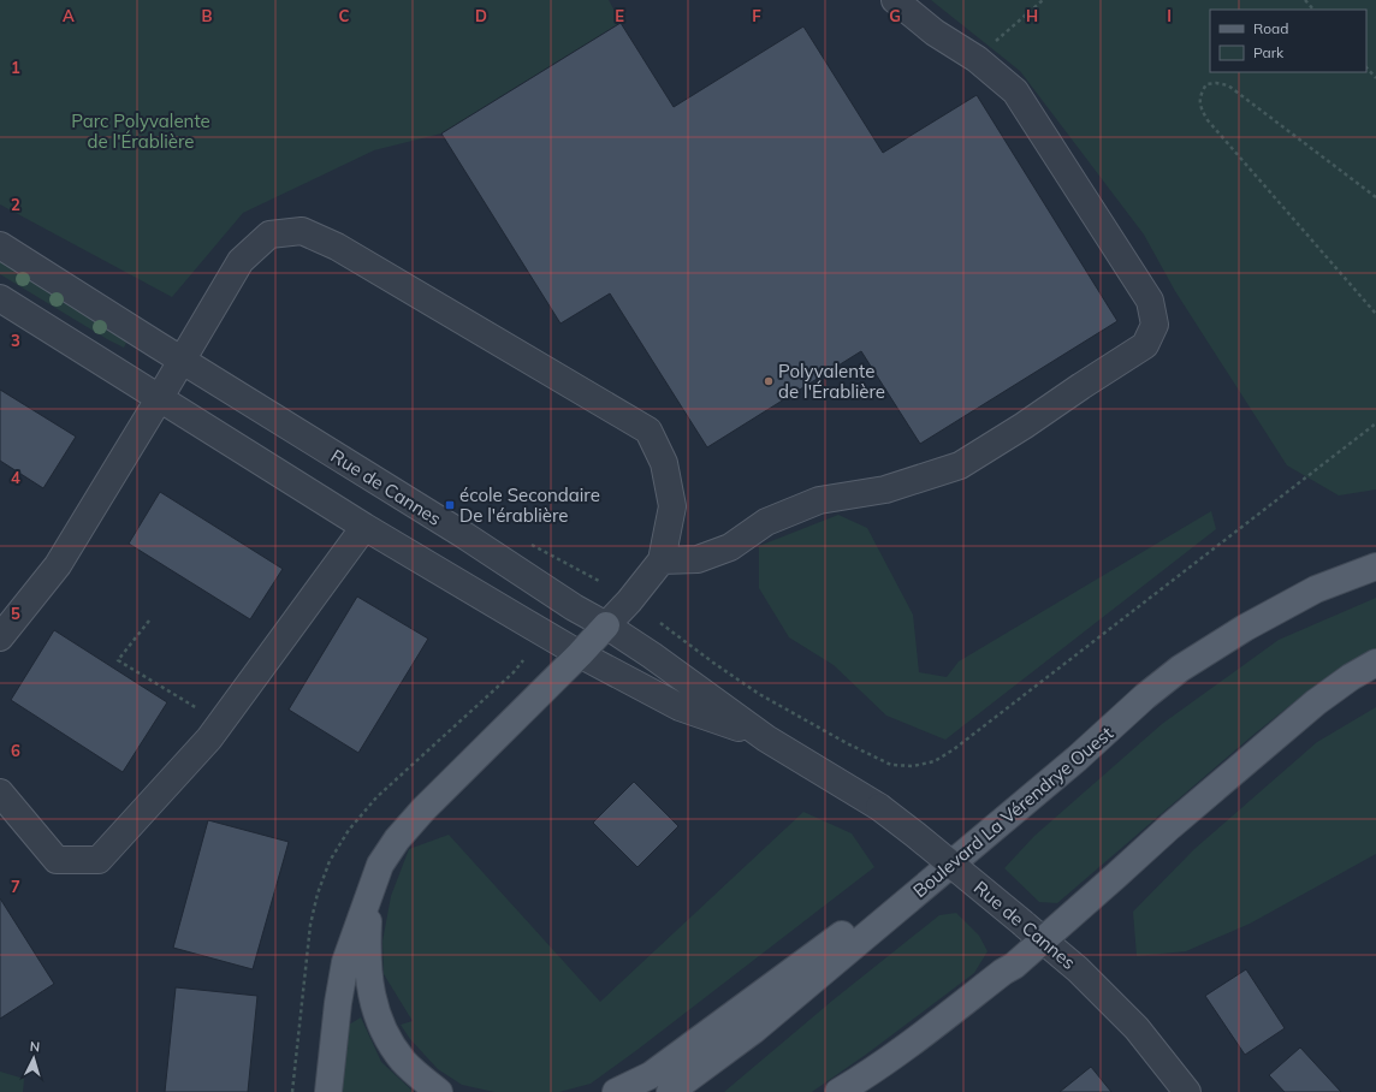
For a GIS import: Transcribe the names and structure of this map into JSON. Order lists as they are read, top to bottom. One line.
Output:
{"streets":{"main road":["Boulevard La Vérendrye Ouest"],"street":["Rue de Cannes"]},"parks":["Parc Polyvalente de l'Érablière"],"places":{"other":["Polyvalente de l'Érablière"],"transit":["école Secondaire De l'érablière"]},"legend":["Road","Park"],"north":"top","grid":{"columns":["A","B","C","D","E","F","G","H","I"],"rows":["1","2","3","4","5","6","7"]}}
